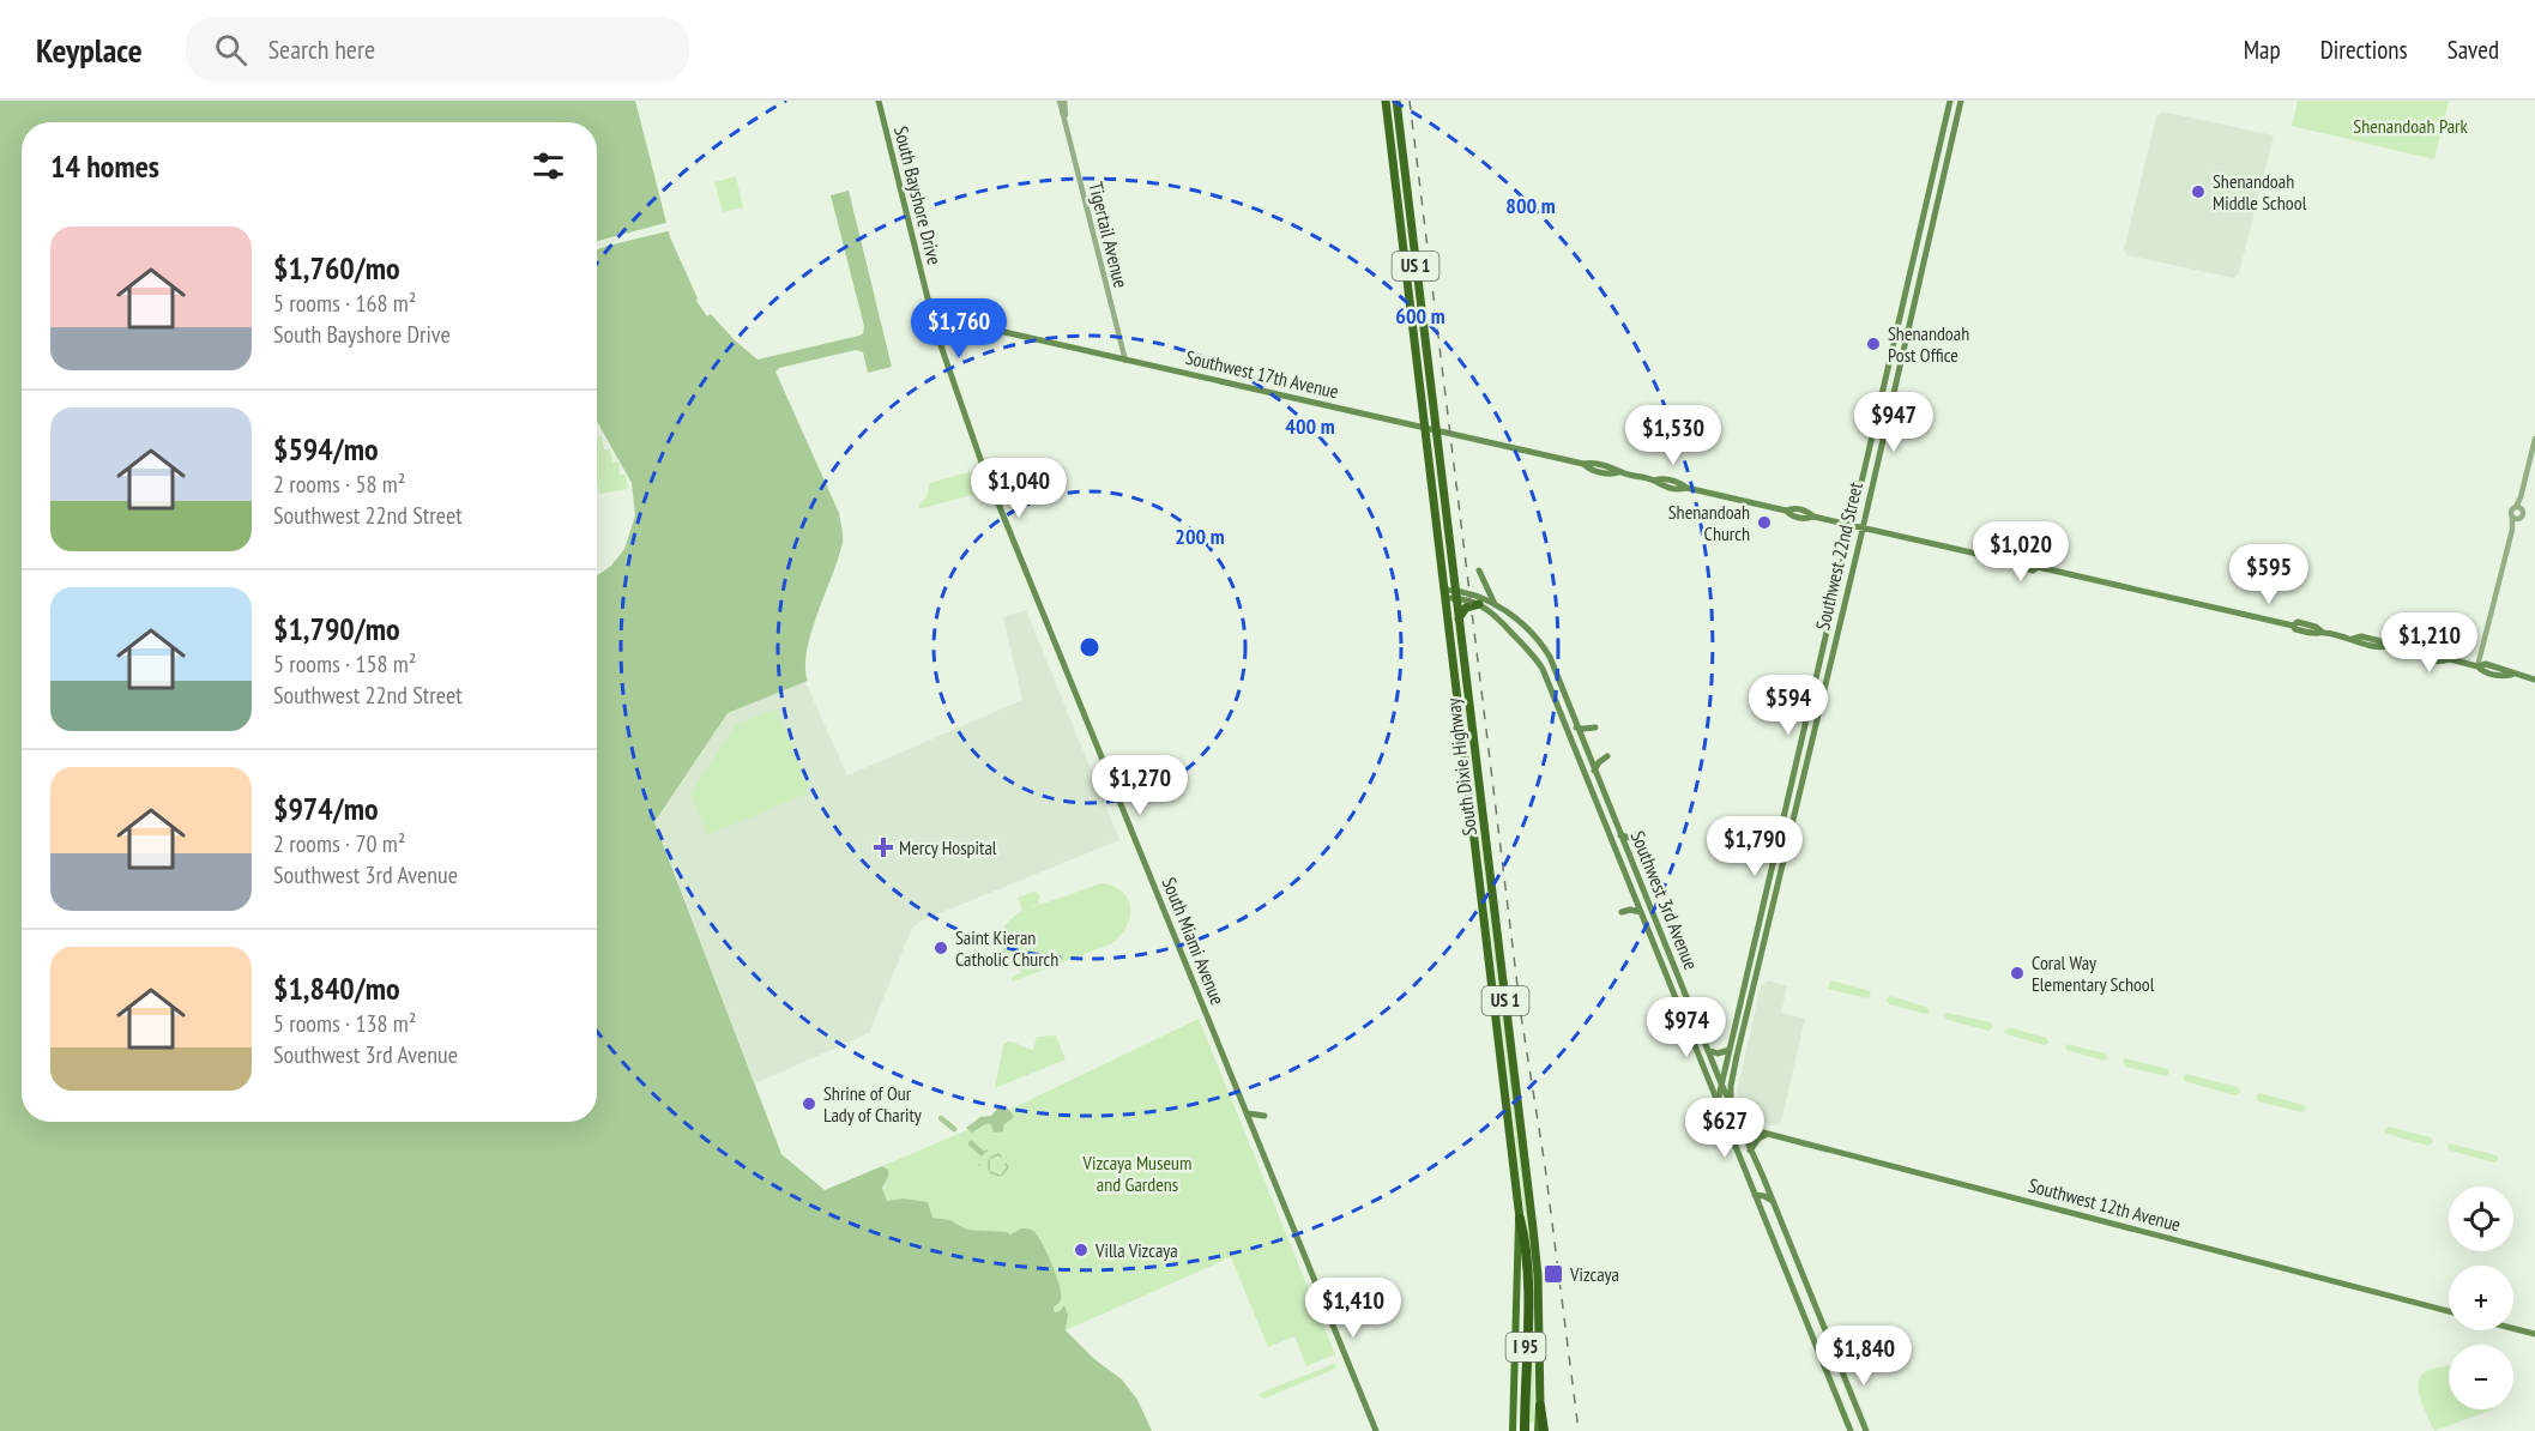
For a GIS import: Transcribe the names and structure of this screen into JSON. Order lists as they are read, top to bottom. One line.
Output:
{"streets":{"highway":["US 1","South Dixie Highway","I 95"],"main road":["South Bayshore Drive","Southwest 17th Avenue","Southwest 22nd Street","Southwest 3rd Avenue","South Miami Avenue","Southwest 12th Avenue"],"street":["Tigertail Avenue"]},"crossings":[["South Bayshore Drive","Southwest 17th Avenue"],["South Bayshore Drive","South Miami Avenue"],["Tigertail Avenue","Southwest 17th Avenue"],["Southwest 17th Avenue","Southwest 22nd Street"],["Southwest 17th Avenue","South Dixie Highway"],["Southwest 22nd Street","Southwest 3rd Avenue"],["South Dixie Highway","I 95"],["Southwest 3rd Avenue","Southwest 12th Avenue"]],"parks":["Shenandoah Park","Vizcaya Museum and Gardens"],"places":{"other":["Shenandoah Middle School","Shenandoah Post Office","Shenandoah Church","Saint Kieran Catholic Church","Coral Way Elementary School","Shrine of Our Lady of Charity","Villa Vizcaya"],"health":["Mercy Hospital"],"transit":["Vizcaya"]},"page":{"header":"Keyplace","search":"Search here","nav":["Map","Directions","Saved"],"heading":"14 homes","list":[{"name":"$1,760/mo","note":"5 rooms · 168 m² · South Bayshore Drive"},{"name":"$594/mo","note":"2 rooms · 58 m² · Southwest 22nd Street"},{"name":"$1,790/mo","note":"5 rooms · 158 m² · Southwest 22nd Street"},{"name":"$974/mo","note":"2 rooms · 70 m² · Southwest 3rd Avenue"},{"name":"$1,840/mo","note":"5 rooms · 138 m² · Southwest 3rd Avenue"}],"price":["$1,760","$947","$1,530","$1,040","$1,020","$595","$1,210","$594","$1,270","$1,790","$974","$627","$1,410","$1,840"],"map_buttons":["+","−"]},"rings":["800 m","600 m","400 m","200 m"]}
